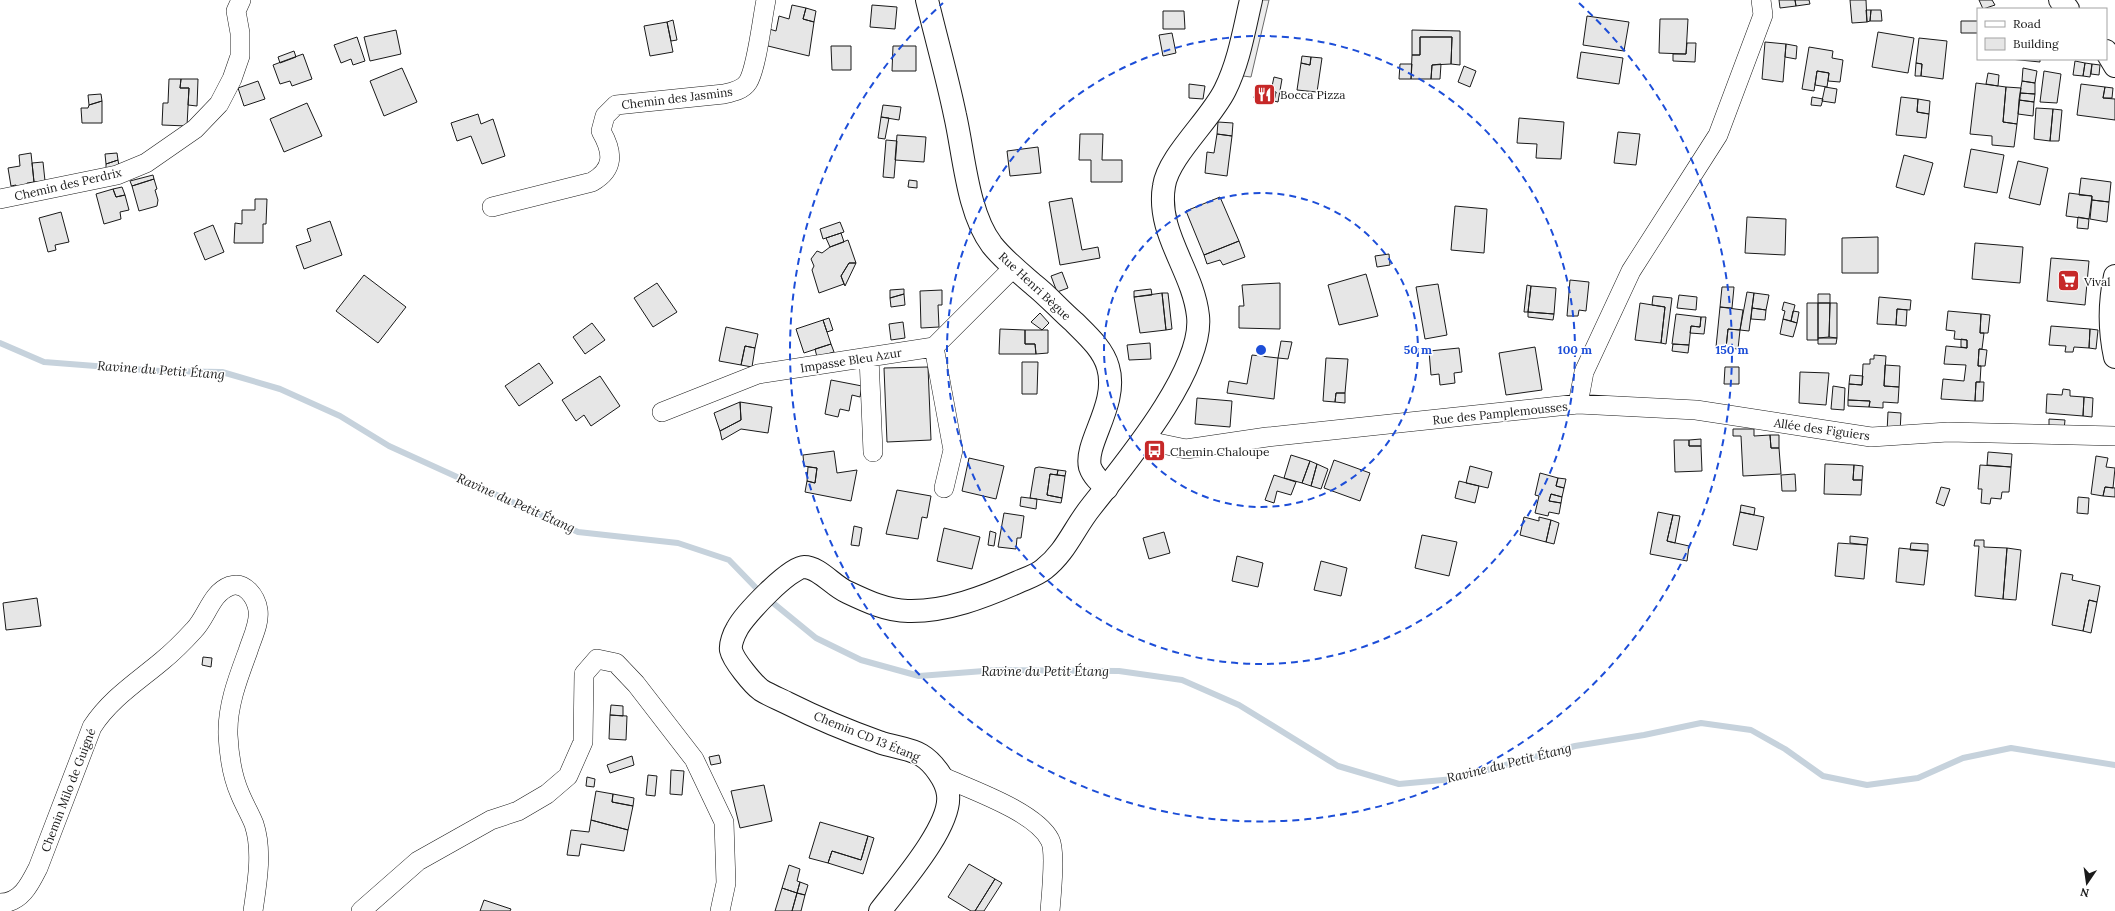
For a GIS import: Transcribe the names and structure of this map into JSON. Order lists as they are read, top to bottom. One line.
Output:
{"streets":{"main road":["Rue Henri Bègue","Chemin CD 13 Étang"],"street":["Chemin des Jasmins","Chemin des Perdrix","Impasse Bleu Azur","Rue des Pamplemousses","Allée des Figuiers","Chemin Milo de Guigné"]},"crossings":[["Rue Henri Bègue","Chemin CD 13 Étang"],["Rue des Pamplemousses","Allée des Figuiers"]],"water":["Ravine du Petit Étang"],"places":{"restaurant":["Bocca Pizza"],"supermarket":["Vival"],"bus stop":["Chemin Chaloupe"]},"legend":["Road","Building"],"north":"bottom","rings":["50 m","100 m","150 m"]}
